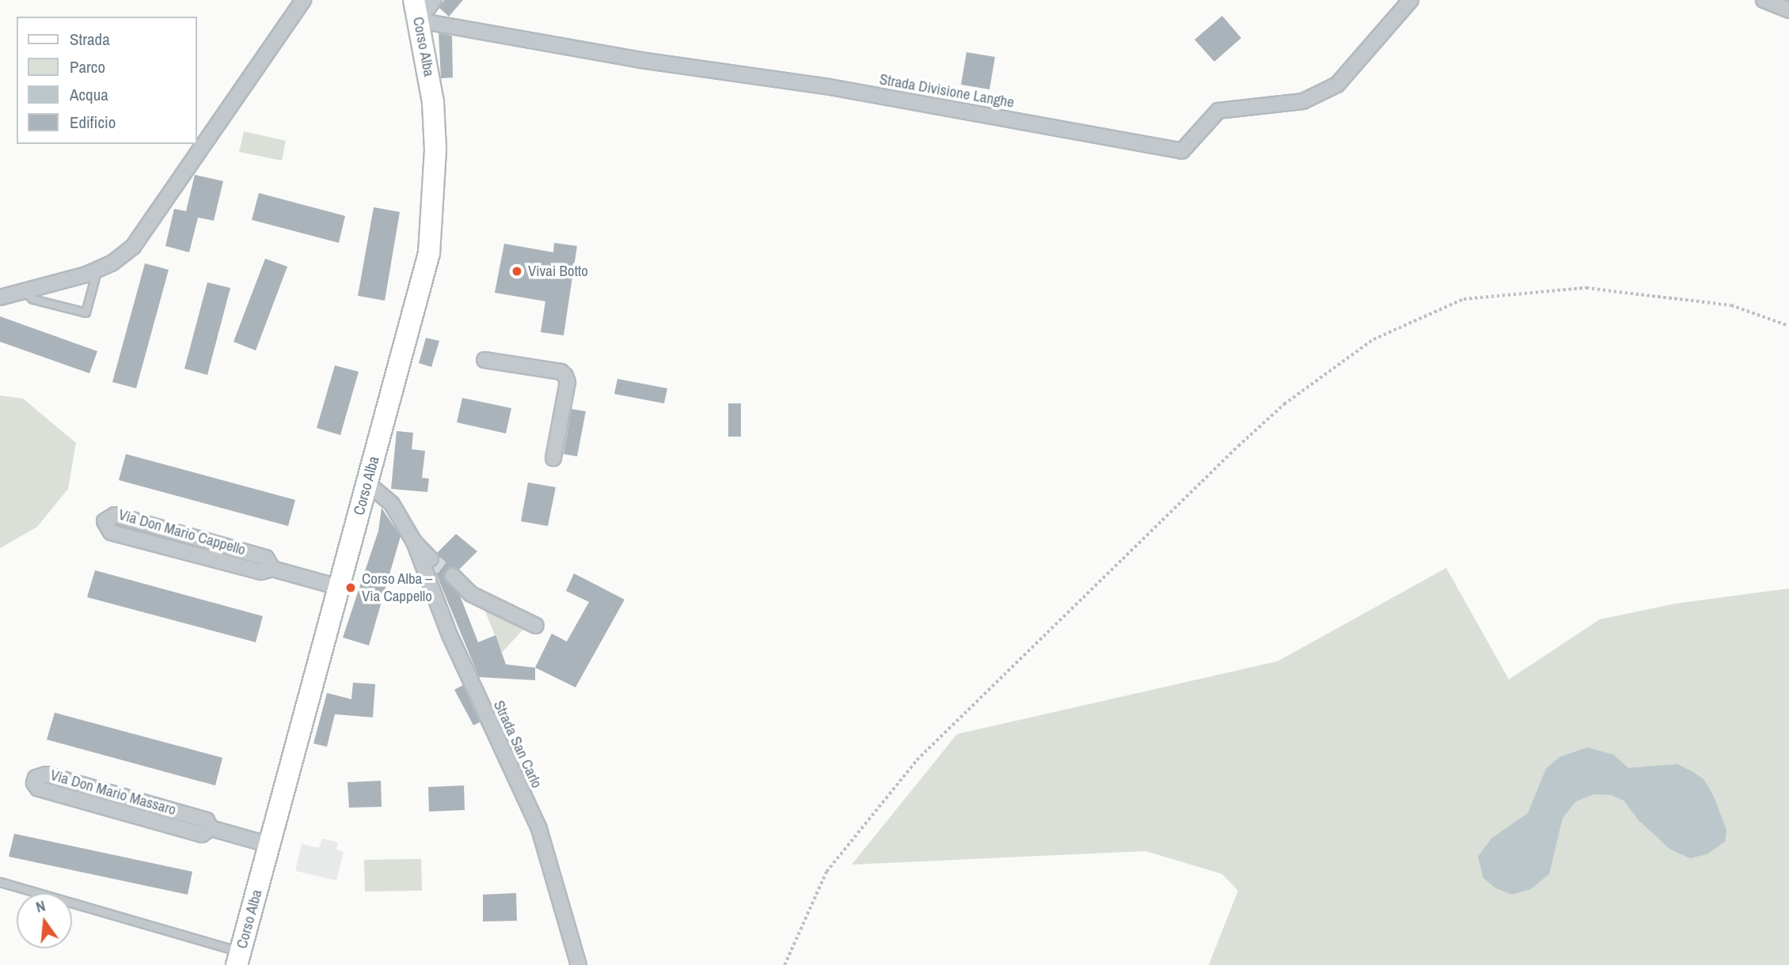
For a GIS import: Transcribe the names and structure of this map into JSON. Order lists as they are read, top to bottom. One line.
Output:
{"streets":{"street":["Corso Alba","Strada Divisione Langhe","Via Don Mario Cappello","Strada San Carlo","Via Don Mario Massaro"]},"crossings":[["Corso Alba","Strada Divisione Langhe"],["Corso Alba","Via Don Mario Cappello"],["Corso Alba","Strada San Carlo"],["Corso Alba","Via Don Mario Massaro"]],"places":["Vivai Botto","Corso Alba – Via Cappello"],"legend":["Strada","Parco","Acqua","Edificio"],"north":"top"}
